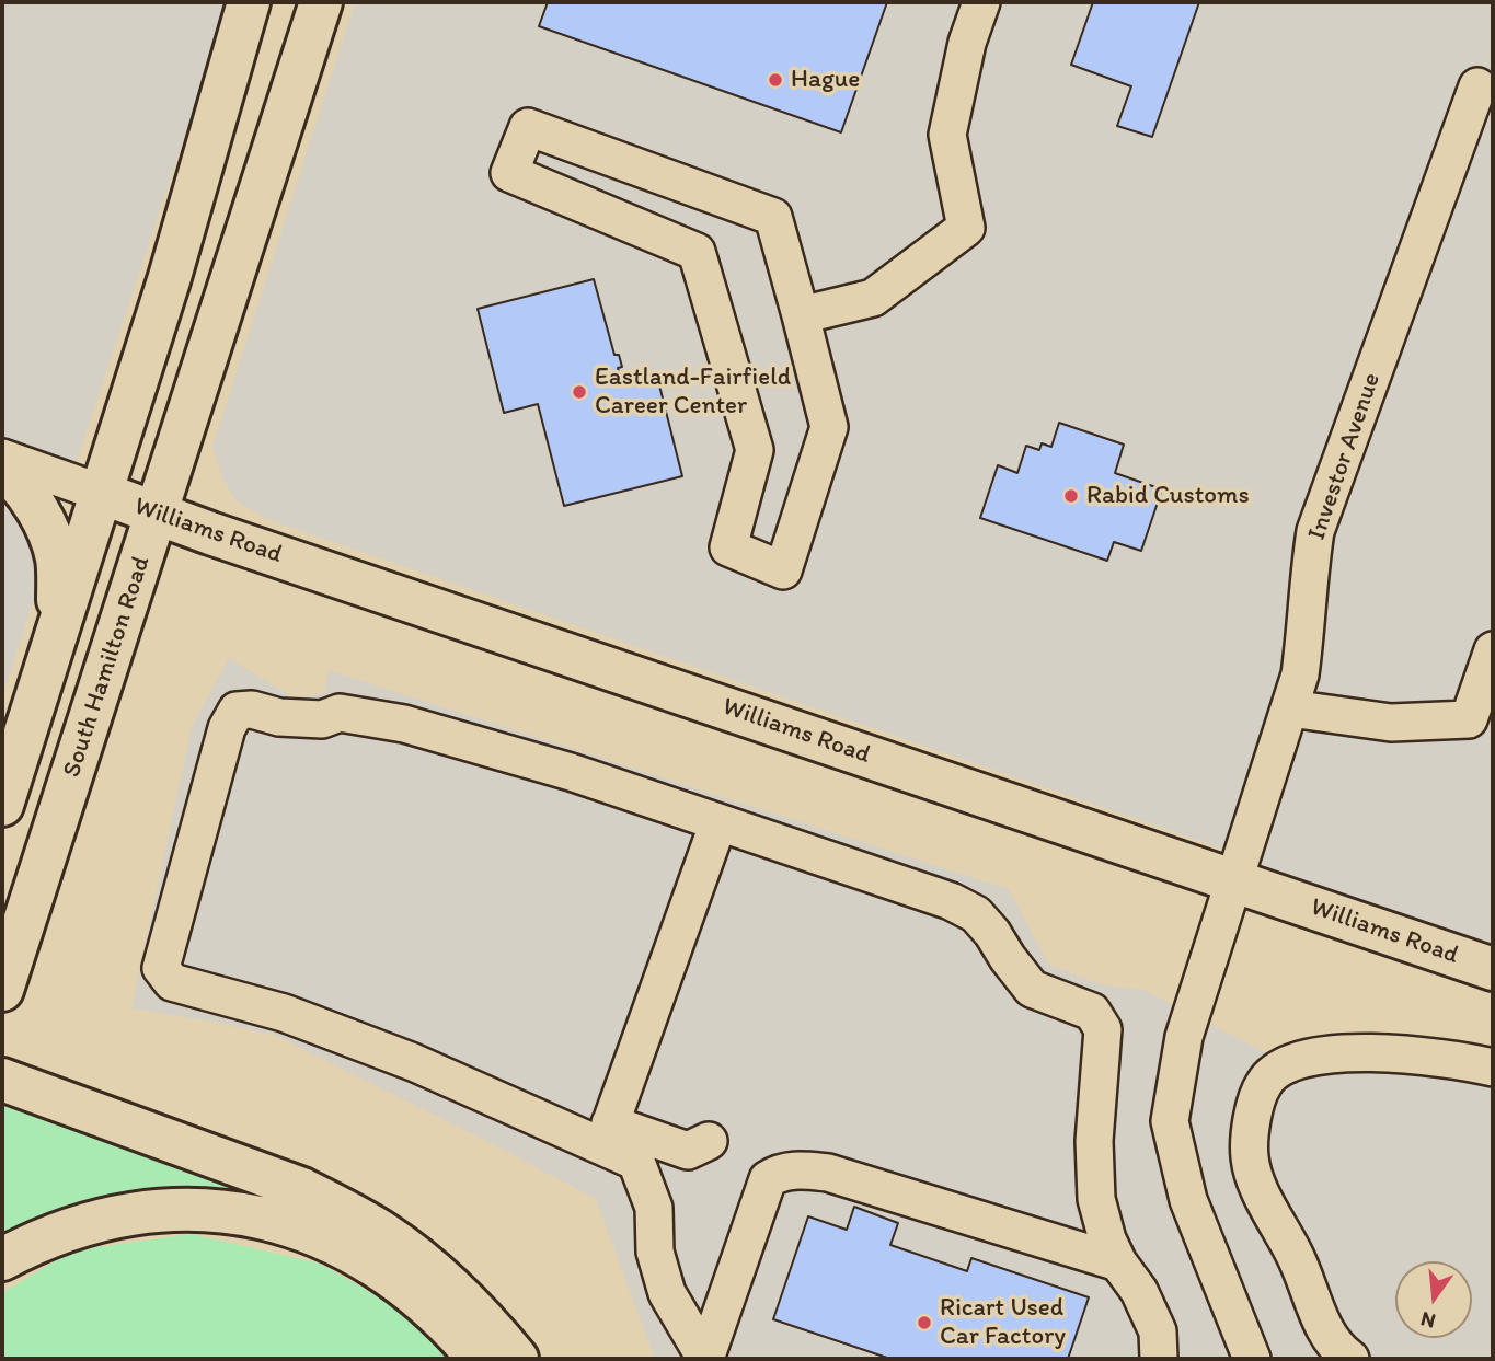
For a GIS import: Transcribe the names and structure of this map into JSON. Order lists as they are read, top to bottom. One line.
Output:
{"streets":{"main road":["Williams Road","South Hamilton Road"],"street":["Investor Avenue"]},"crossings":[["Investor Avenue","Williams Road"],["Williams Road","South Hamilton Road"]],"places":["Hague","Eastland-Fairfield Career Center","Rabid Customs","Ricart Used Car Factory"],"north":"bottom"}
